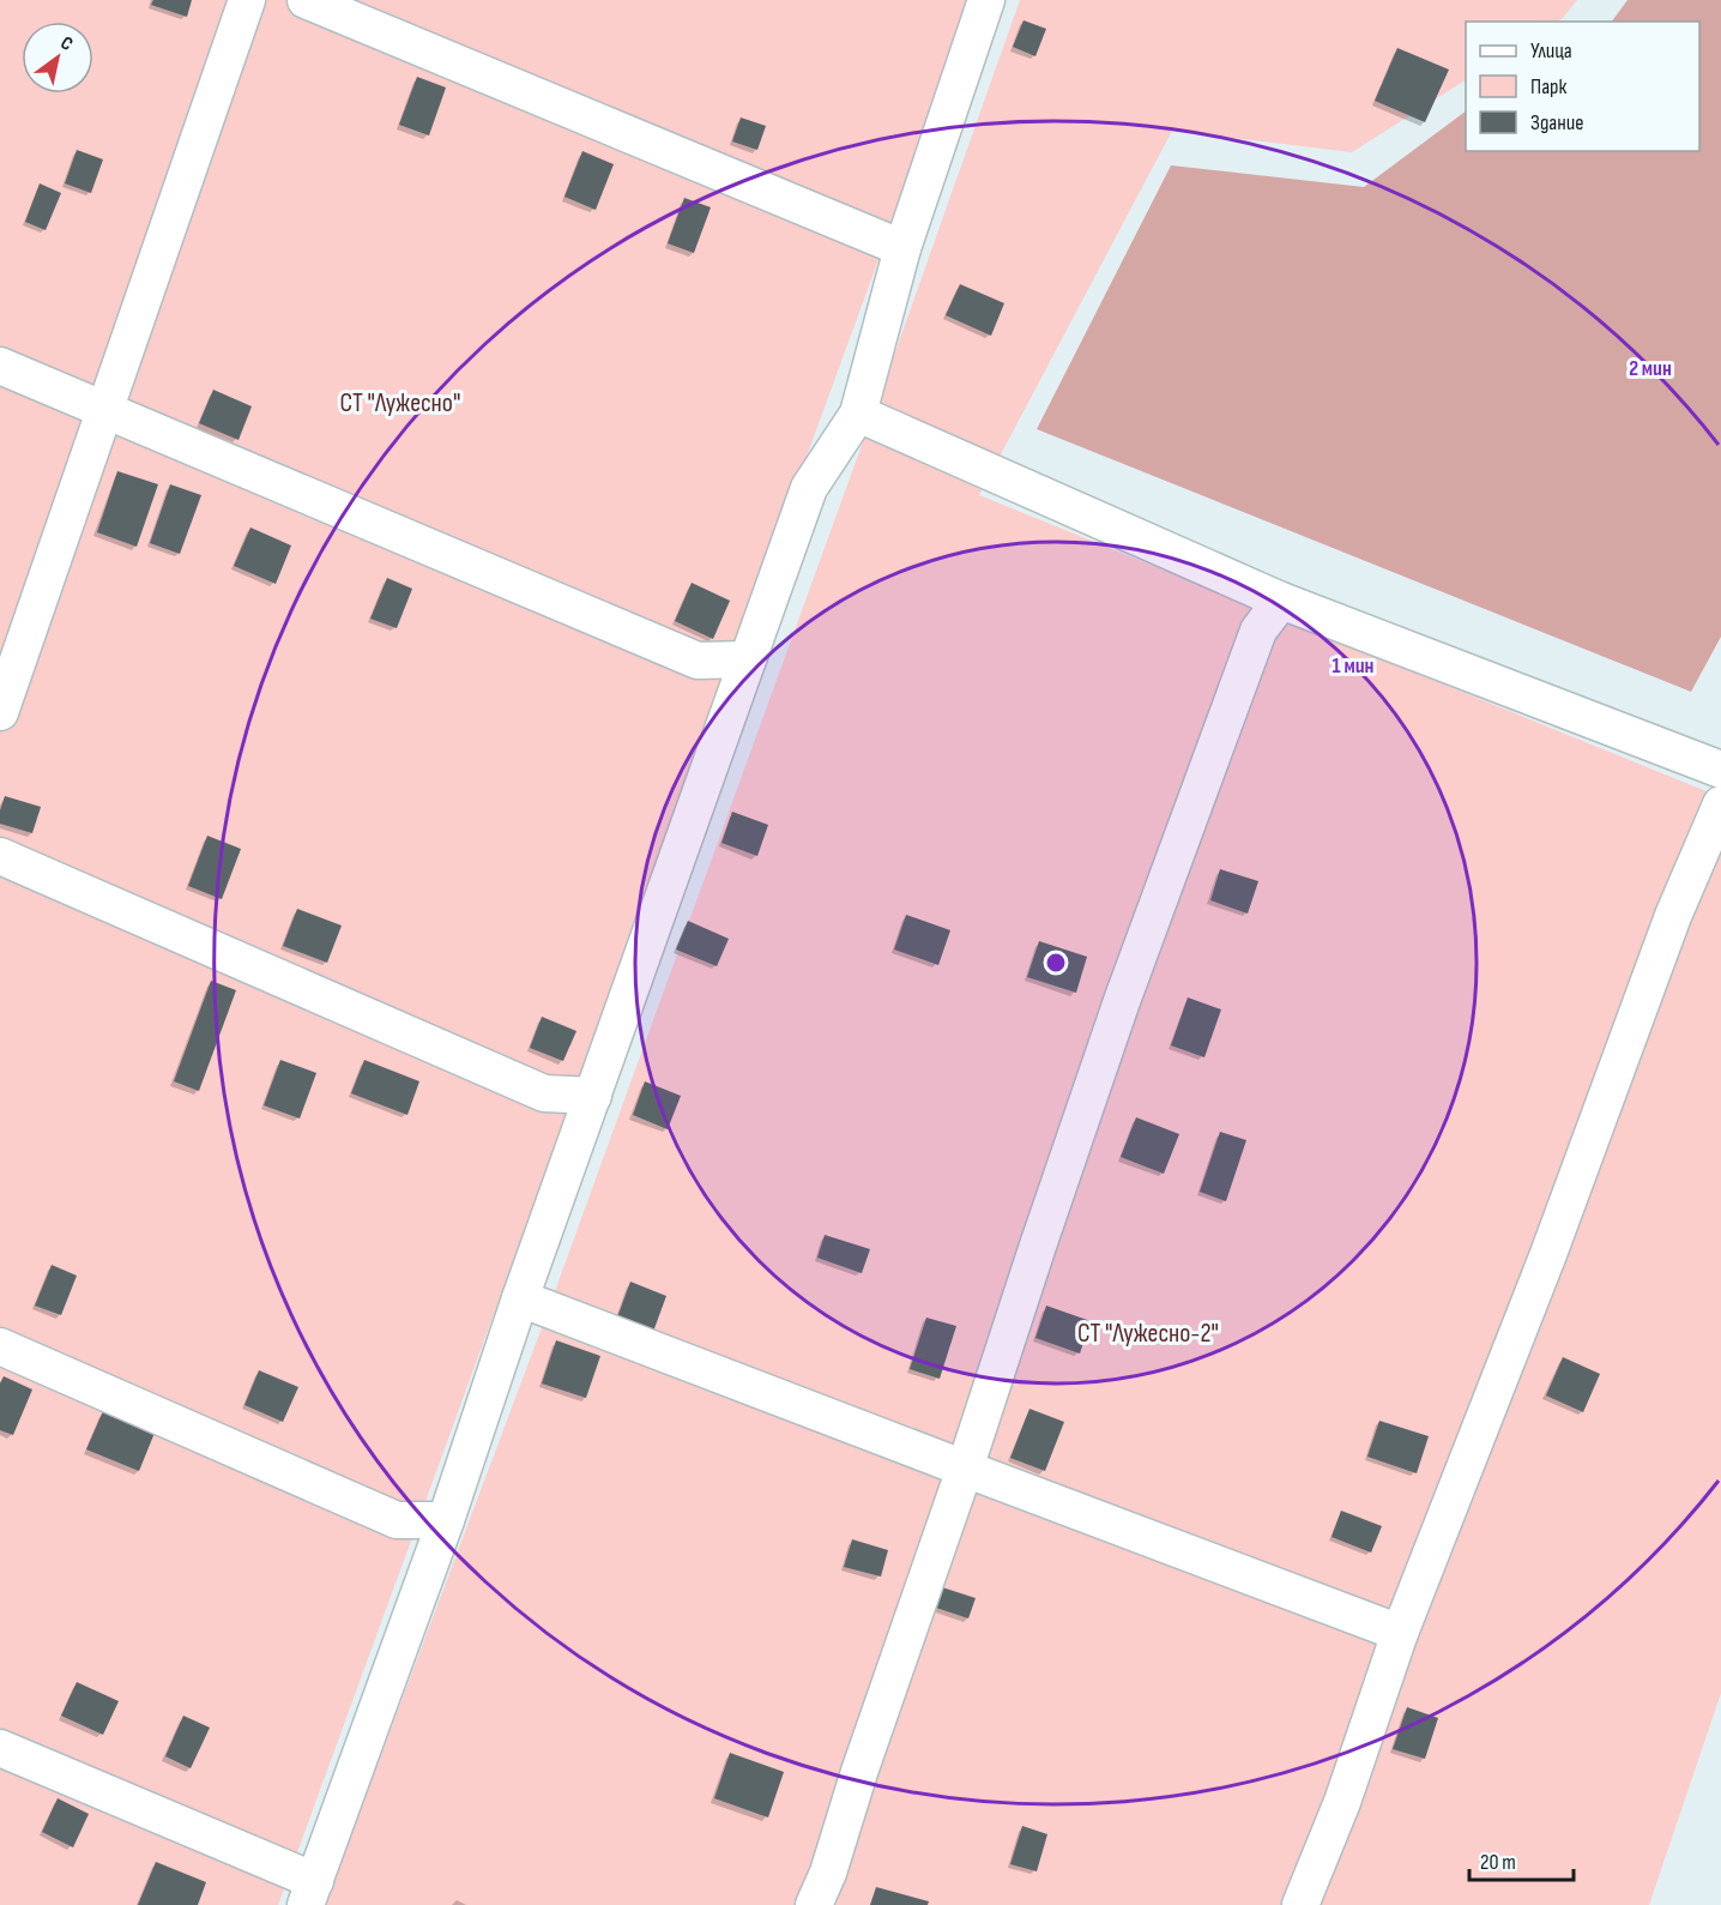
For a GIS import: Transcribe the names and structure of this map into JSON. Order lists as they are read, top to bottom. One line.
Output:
{"parks":["СТ \"Лужесно\"","СТ \"Лужесно-2\""],"legend":["Улица","Парк","Здание"],"scale_bar":"20 m","north":"top right","rings":["2 мин","1 мин"]}
